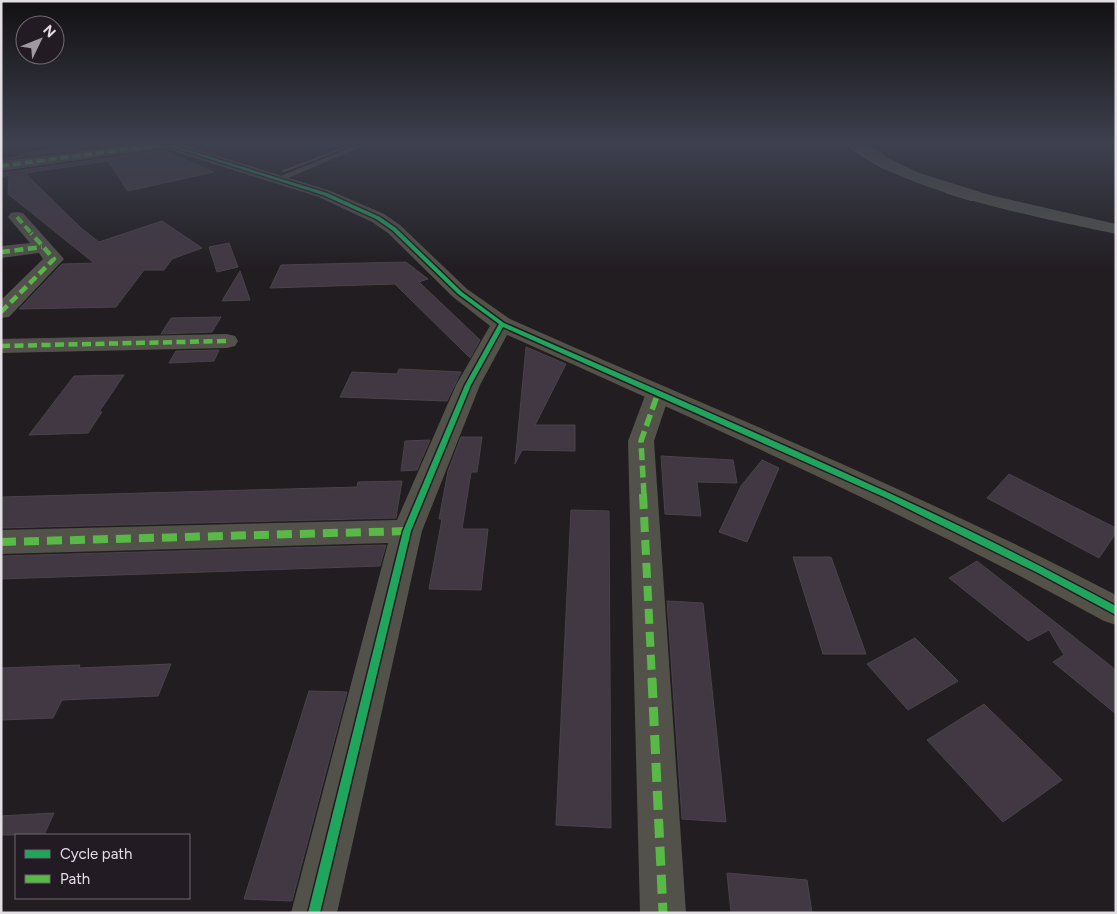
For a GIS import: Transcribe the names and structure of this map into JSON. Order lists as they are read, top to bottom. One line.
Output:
{"legend":["Cycle path","Path"],"north":"top right"}
